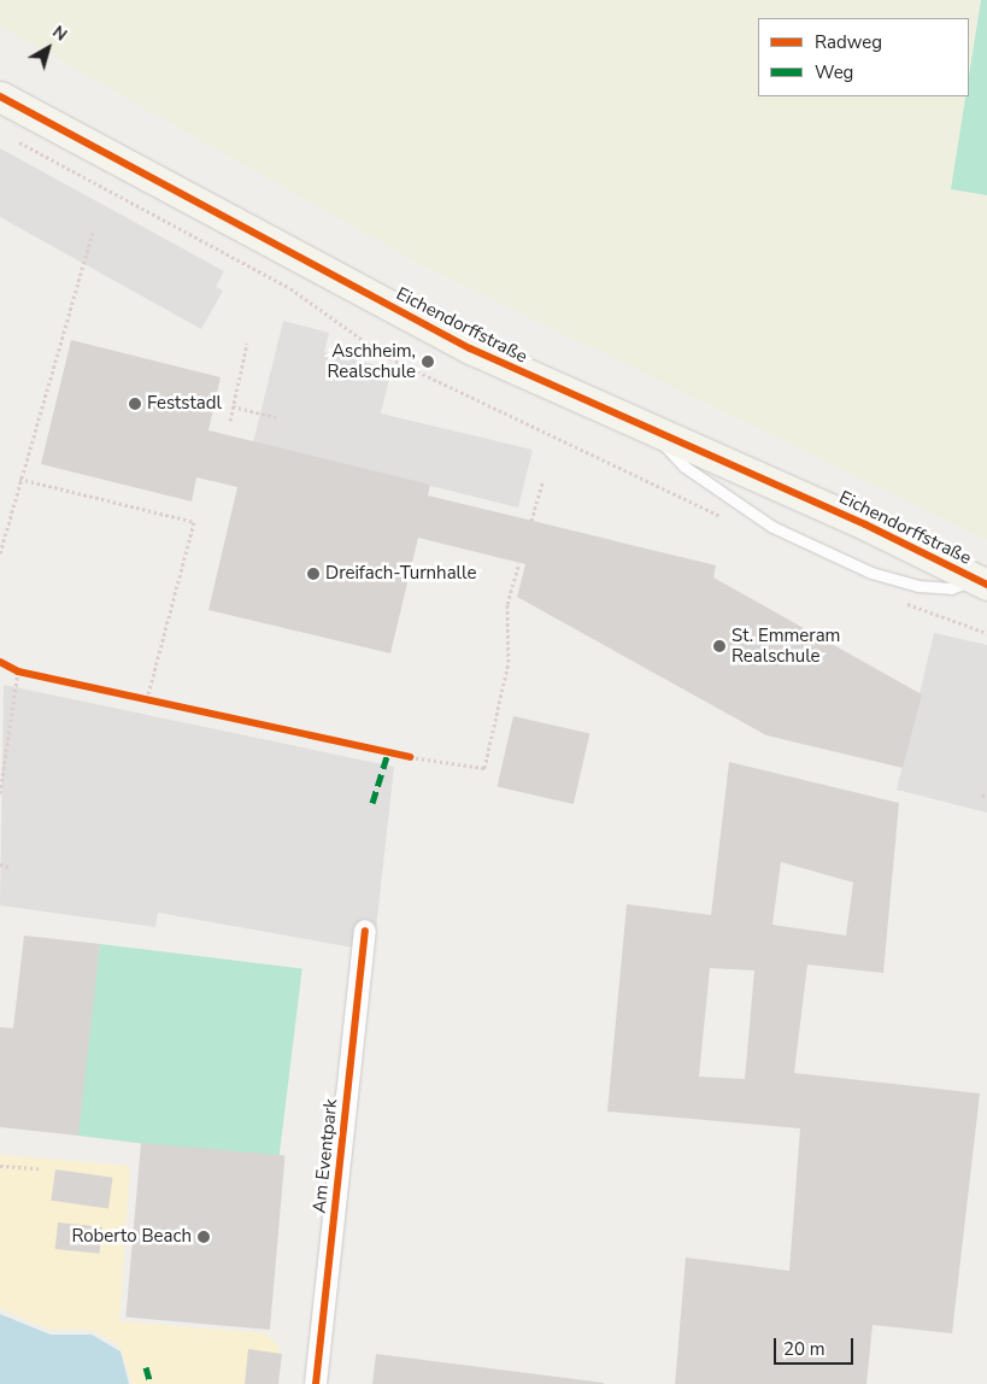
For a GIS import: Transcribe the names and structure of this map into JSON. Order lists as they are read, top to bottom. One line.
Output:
{"streets":{"street":["Eichendorffstraße","Am Eventpark"]},"places":["Aschheim, Realschule","Feststadl","Dreifach-Turnhalle","St. Emmeram Realschule","Roberto Beach"],"legend":["Radweg","Weg"],"scale_bar":"20 m","north":"top right"}
